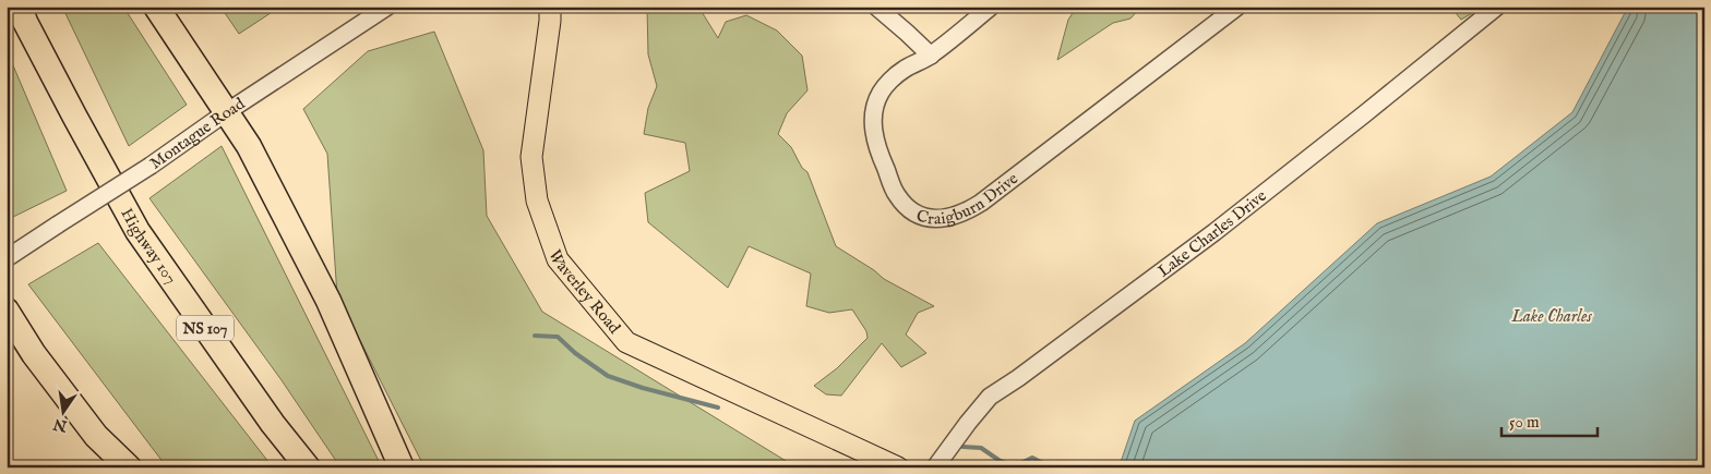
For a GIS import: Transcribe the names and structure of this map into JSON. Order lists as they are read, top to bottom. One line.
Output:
{"streets":{"highway":["Highway 107","NS 107"],"main road":["Waverley Road"],"street":["Montague Road","Craigburn Drive","Lake Charles Drive"]},"water":["Lake Charles"],"scale_bar":"50 m","north":"bottom"}
